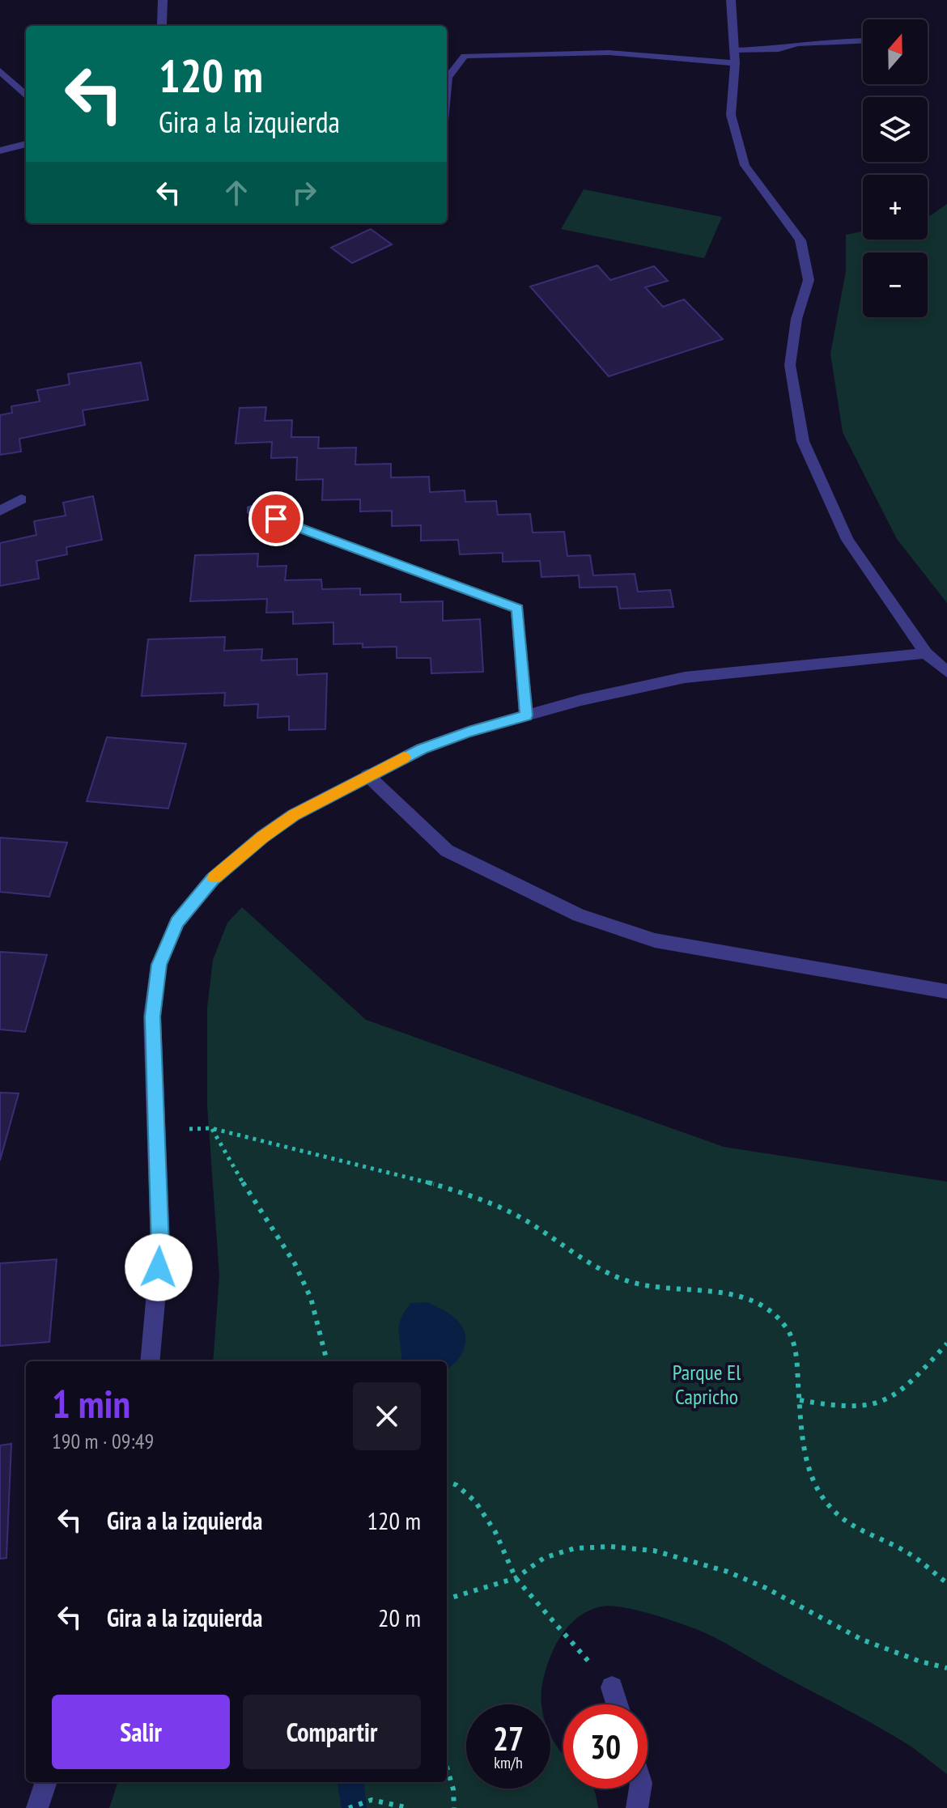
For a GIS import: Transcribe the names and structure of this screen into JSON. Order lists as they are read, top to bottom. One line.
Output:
{"parks":["Parque El Capricho"],"north":"top","page":{"map_buttons":["+","−"],"turn":["120 m","Gira a la izquierda"],"heading":["1 min","190 m · 09:49"],"list":[{"name":"Gira a la izquierda","value":"120 m"},{"name":"Gira a la izquierda","value":"20 m"}],"buttons":["Salir","Compartir"],"speed":"27 km/h","limit":"30"}}
